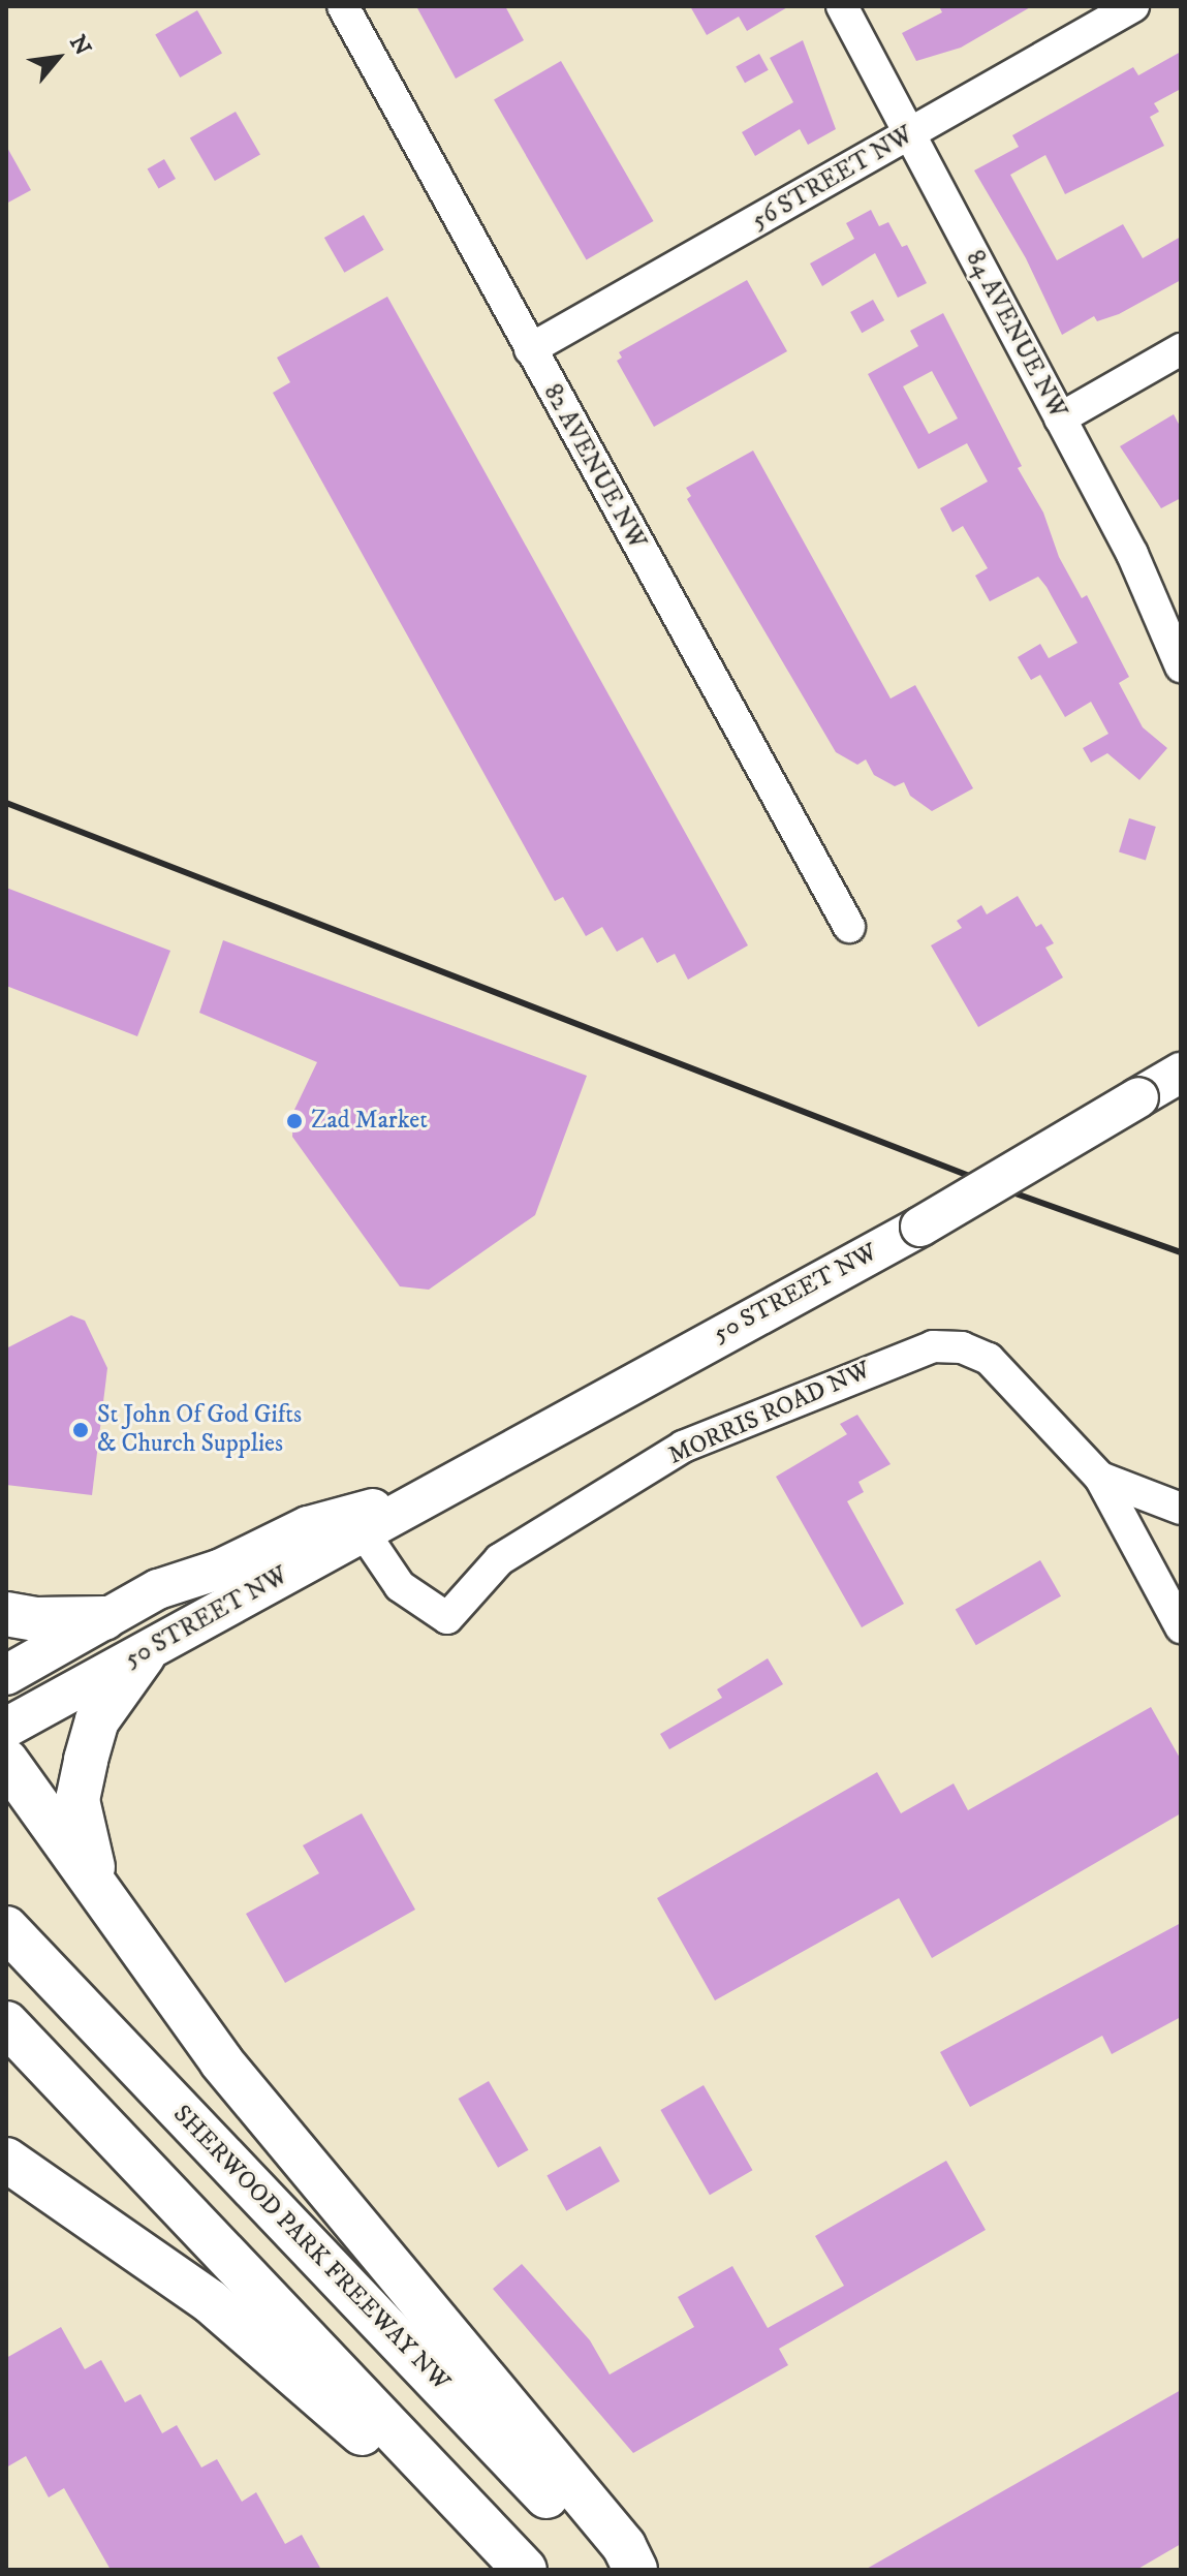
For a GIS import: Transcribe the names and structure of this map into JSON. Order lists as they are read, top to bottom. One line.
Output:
{"streets":{"highway":["SHERWOOD PARK FREEWAY NW"],"main road":["50 STREET NW"],"street":["56 STREET NW","84 AVENUE NW","82 AVENUE NW","MORRIS ROAD NW"]},"crossings":[["56 STREET NW","84 AVENUE NW"],["56 STREET NW","82 AVENUE NW"],["50 STREET NW","MORRIS ROAD NW"]],"places":["Zad Market","St John Of God Gifts & Church Supplies"],"north":"top right"}
